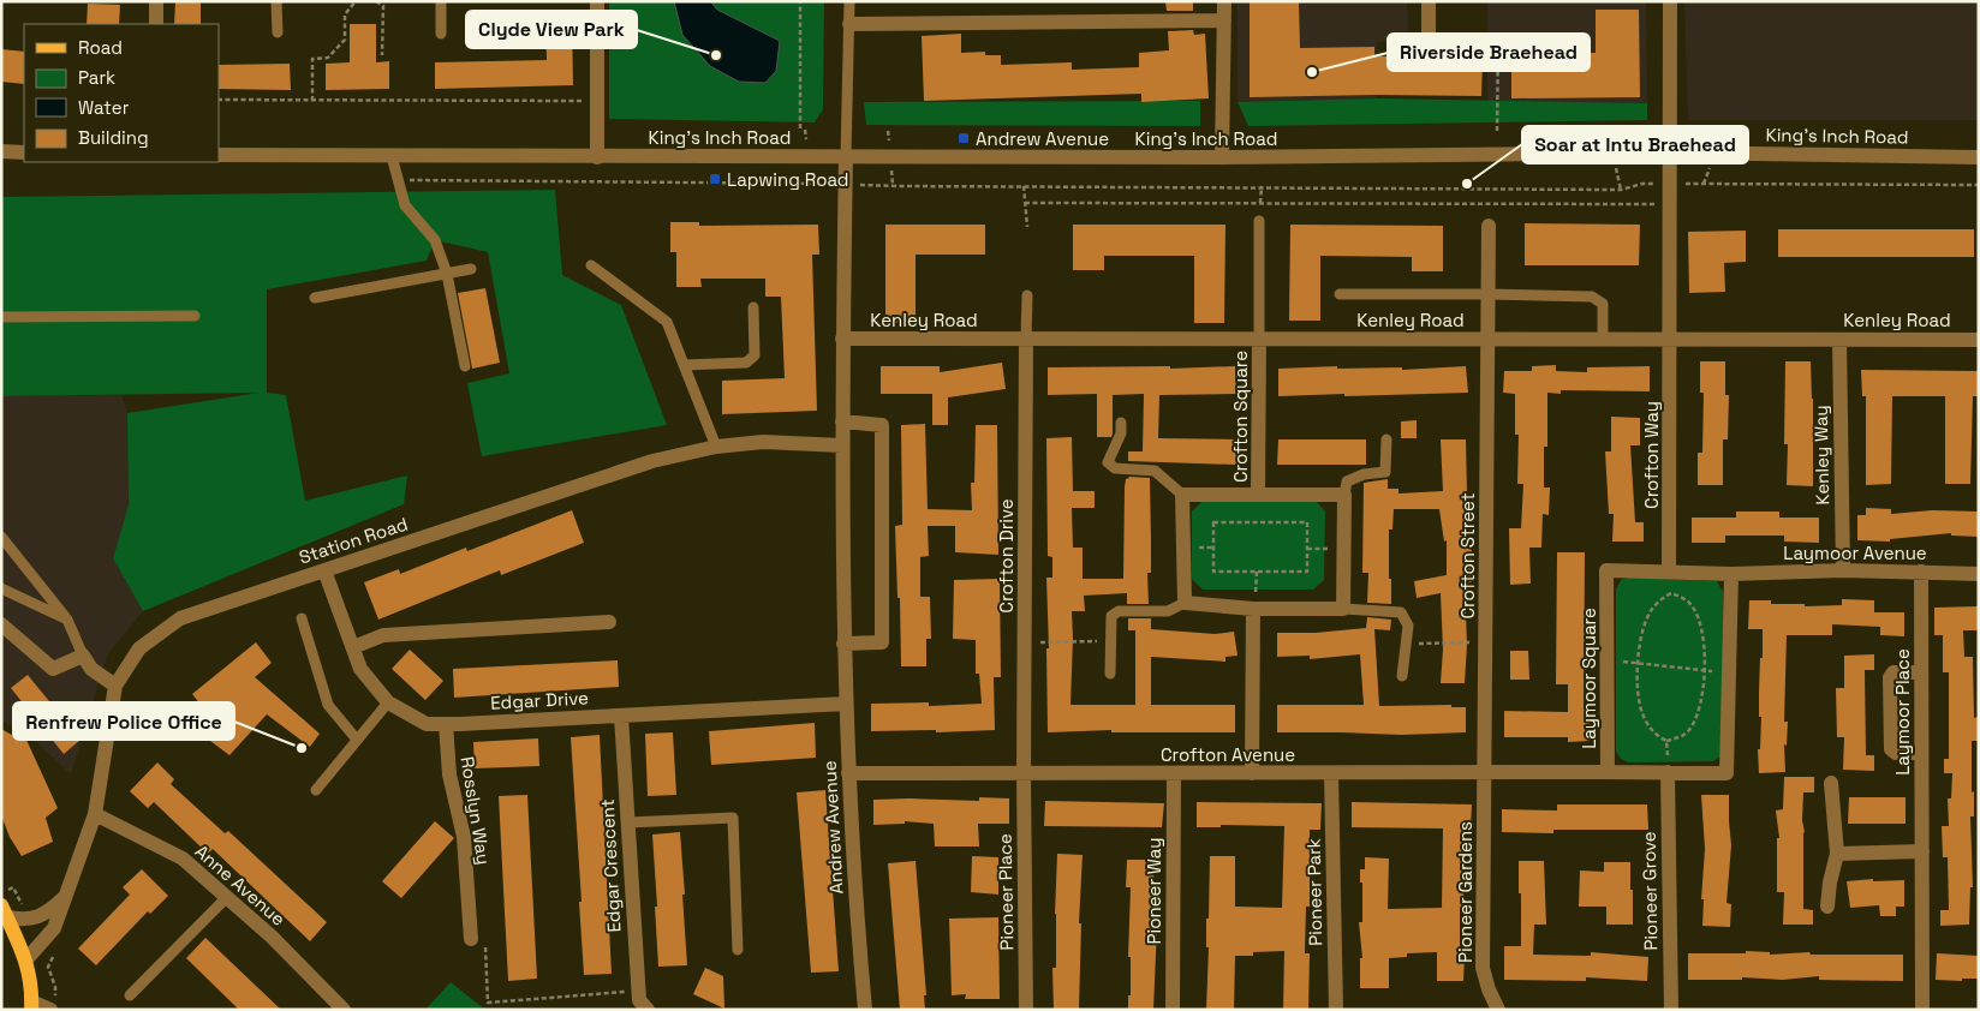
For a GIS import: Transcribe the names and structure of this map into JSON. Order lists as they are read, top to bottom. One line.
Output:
{"streets":{"street":["King's Inch Road","Kenley Road","Crofton Square","Crofton Way","Kenley Way","Station Road","Laymoor Avenue","Crofton Drive","Crofton Street","Laymoor Square","Edgar Drive","Laymoor Place","Crofton Avenue","Rosslyn Way","Andrew Avenue","Edgar Crescent","Anne Avenue","Pioneer Way","Pioneer Grove","Pioneer Place","Pioneer Park","Pioneer Gardens"]},"crossings":[["King's Inch Road","Crofton Way"],["King's Inch Road","Andrew Avenue"],["Kenley Road","Crofton Square"],["Kenley Road","Crofton Way"],["Kenley Road","Kenley Way"],["Kenley Road","Crofton Drive"],["Kenley Road","Crofton Street"],["Kenley Road","Andrew Avenue"],["Crofton Way","Laymoor Square"],["Kenley Way","Laymoor Avenue"],["Station Road","Edgar Drive"],["Station Road","Andrew Avenue"],["Station Road","Anne Avenue"],["Laymoor Avenue","Laymoor Square"],["Laymoor Avenue","Laymoor Place"],["Crofton Drive","Crofton Avenue"],["Crofton Drive","Pioneer Place"],["Crofton Street","Crofton Avenue"],["Crofton Street","Pioneer Gardens"],["Laymoor Square","Crofton Avenue"],["Laymoor Square","Pioneer Grove"],["Edgar Drive","Rosslyn Way"],["Edgar Drive","Andrew Avenue"],["Edgar Drive","Edgar Crescent"],["Crofton Avenue","Andrew Avenue"],["Crofton Avenue","Pioneer Way"],["Crofton Avenue","Pioneer Place"],["Crofton Avenue","Pioneer Park"],["Crofton Avenue","Pioneer Gardens"]],"places":{"other":["Clyde View Park","Riverside Braehead","Soar at Intu Braehead","Renfrew Police Office"],"transit":["Andrew Avenue","Lapwing Road"]},"legend":["Road","Park","Water","Building"]}
